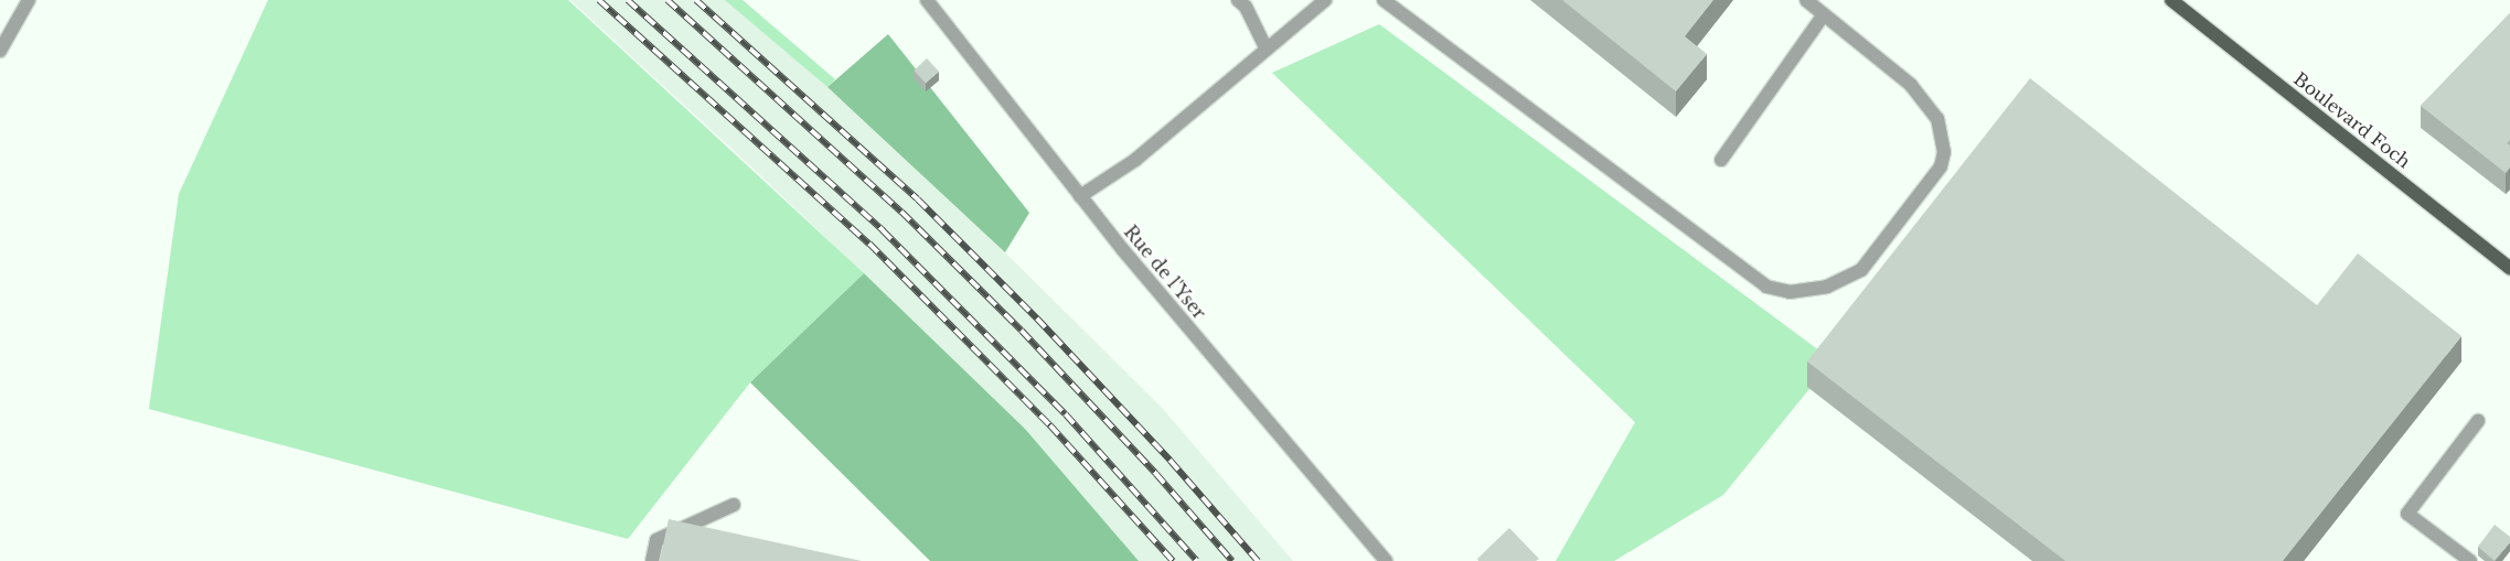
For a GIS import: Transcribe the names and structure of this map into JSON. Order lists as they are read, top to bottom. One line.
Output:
{"streets":{"main road":["Boulevard Foch"],"street":["Rue de l'Yser"]}}
